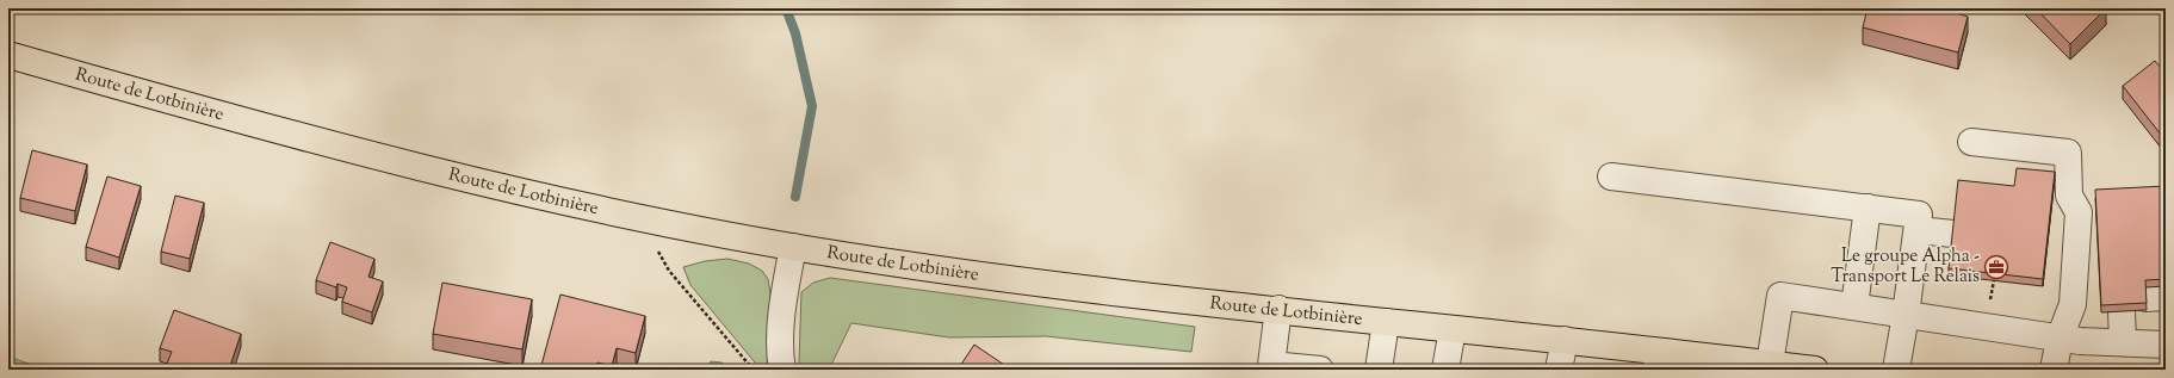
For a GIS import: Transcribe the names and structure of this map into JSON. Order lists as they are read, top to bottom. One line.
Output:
{"streets":{"main road":["Route de Lotbinière"]},"places":{"office":["Le groupe Alpha - Transport Le Relais"]}}
